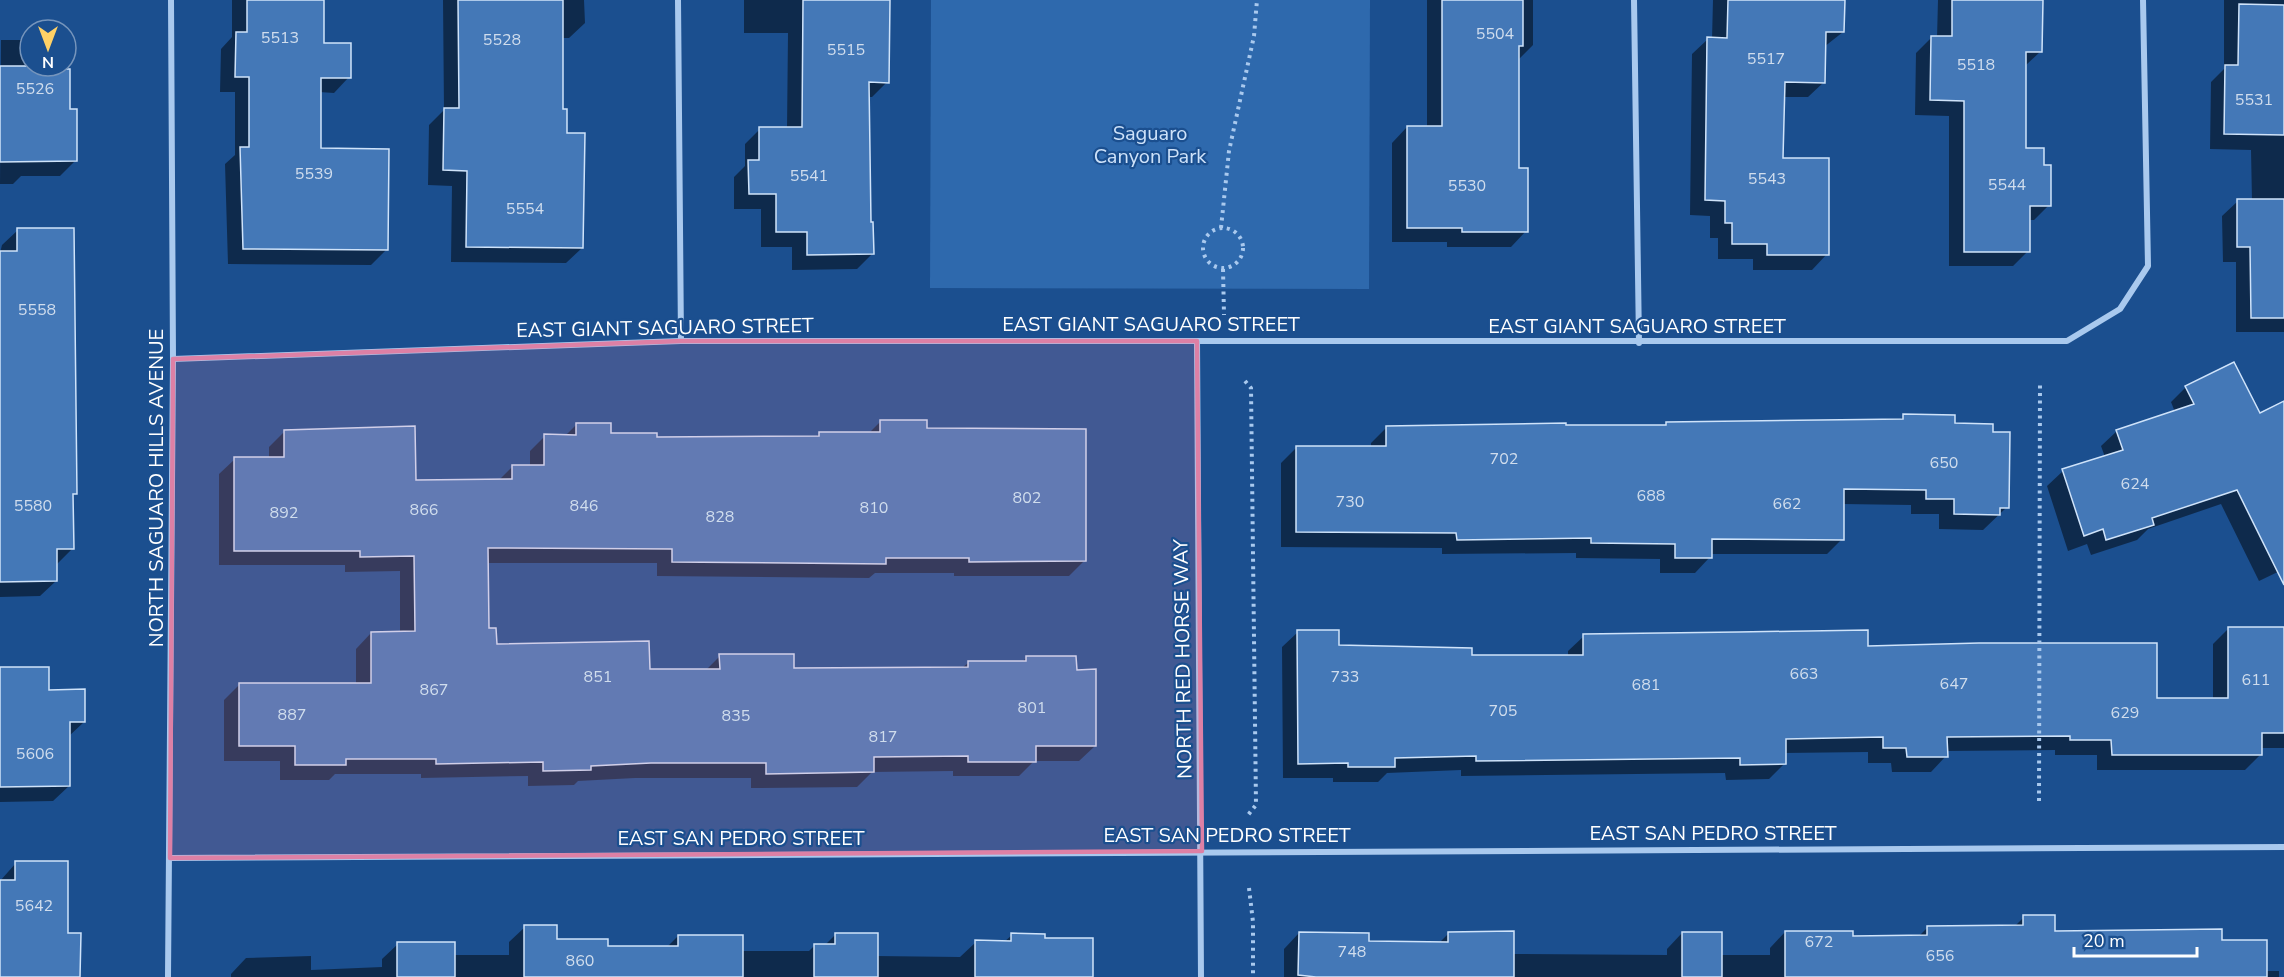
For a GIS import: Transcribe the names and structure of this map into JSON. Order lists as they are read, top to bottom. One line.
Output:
{"streets":{"street":["EAST GIANT SAGUARO STREET","NORTH SAGUARO HILLS AVENUE","NORTH RED HORSE WAY","EAST SAN PEDRO STREET"]},"crossings":[["EAST GIANT SAGUARO STREET","NORTH SAGUARO HILLS AVENUE"],["EAST GIANT SAGUARO STREET","NORTH RED HORSE WAY"],["NORTH SAGUARO HILLS AVENUE","EAST SAN PEDRO STREET"],["NORTH RED HORSE WAY","EAST SAN PEDRO STREET"]],"parks":["Saguaro Canyon Park"],"house_numbers":["5504","5513","5528","5515","5517","5518","5526","5531","5539","5541","5543","5544","5530","5554","5558","702","650","624","688","802","730","662","5580","846","810","866","892","828","663","851","733","611","647","681","867","801","705","629","887","835","817","5606","5642","672","748","656","860"],"scale_bar":"20 m","north":"bottom"}
